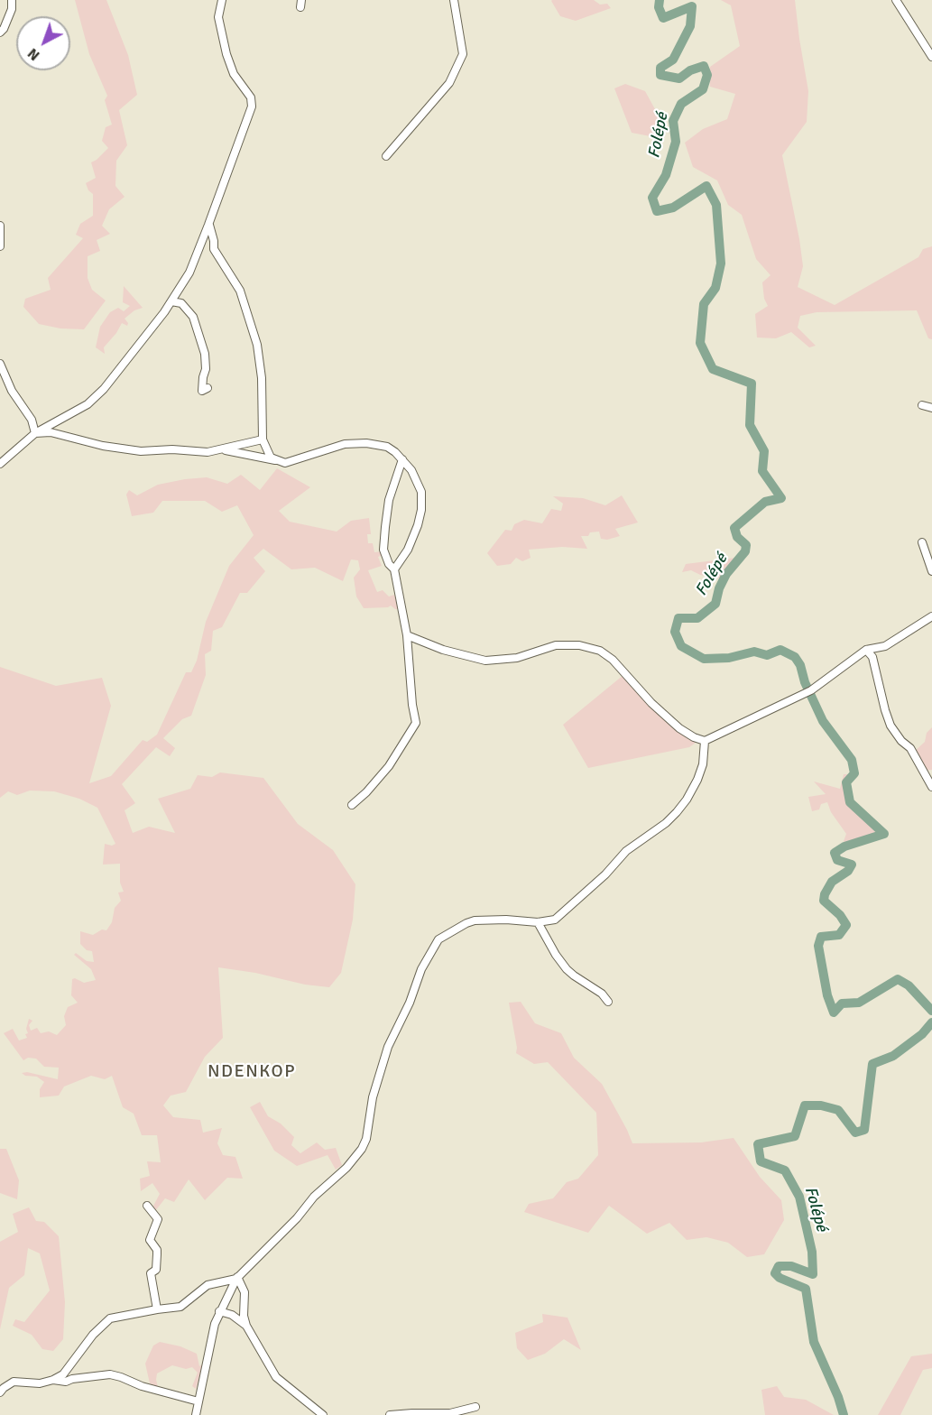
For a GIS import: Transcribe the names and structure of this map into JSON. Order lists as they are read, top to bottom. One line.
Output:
{"districts":["NDENKOP"],"water":["Folépé"],"north":"bottom left"}
